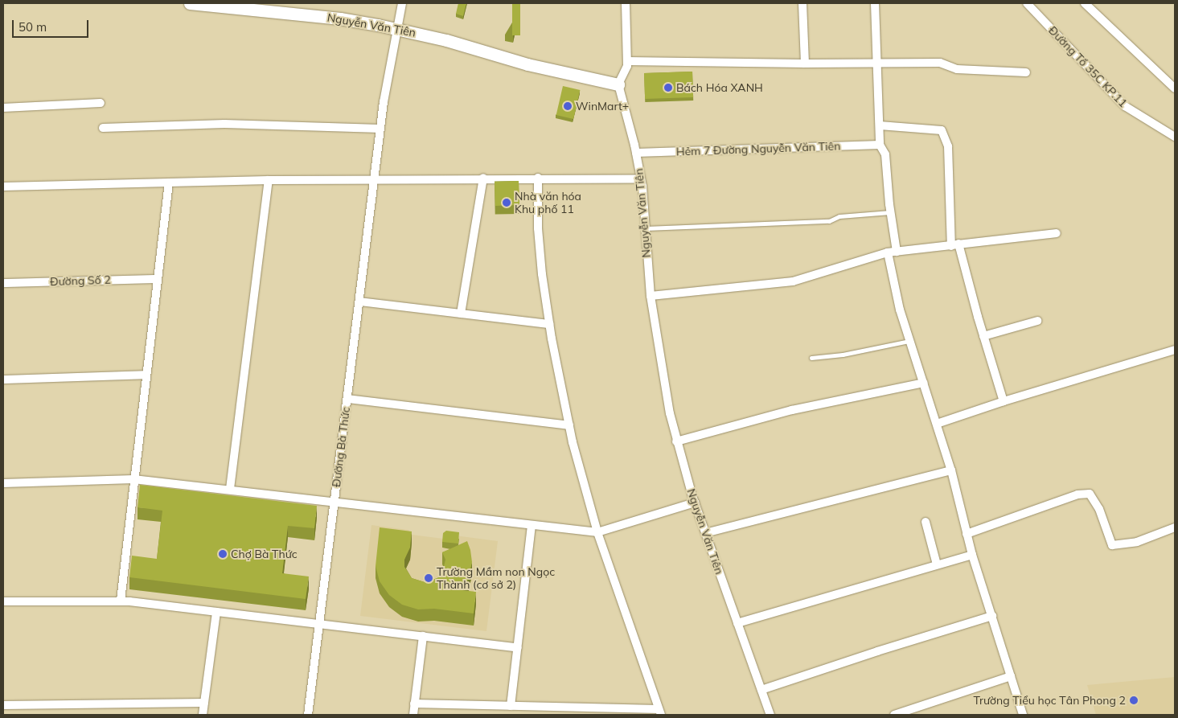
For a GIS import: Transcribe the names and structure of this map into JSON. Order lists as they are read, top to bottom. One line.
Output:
{"streets":{"street":["Nguyễn Văn Tiên","Đường Tổ 35C KP.11","Hẻm 7 Đường Nguyễn Văn Tiên","Đường Số 2","Đường Bà Thức"]},"crossings":[["Nguyễn Văn Tiên","Hẻm 7 Đường Nguyễn Văn Tiên"],["Nguyễn Văn Tiên","Đường Bà Thức"]],"places":["Bách Hóa XANH","WinMart+","Nhà văn hóa Khu phố 11","Chợ Bà Thức","Trường Mầm non Ngọc Thành (cơ sở 2)","Trường Tiểu học Tân Phong 2"],"scale_bar":"50 m"}
